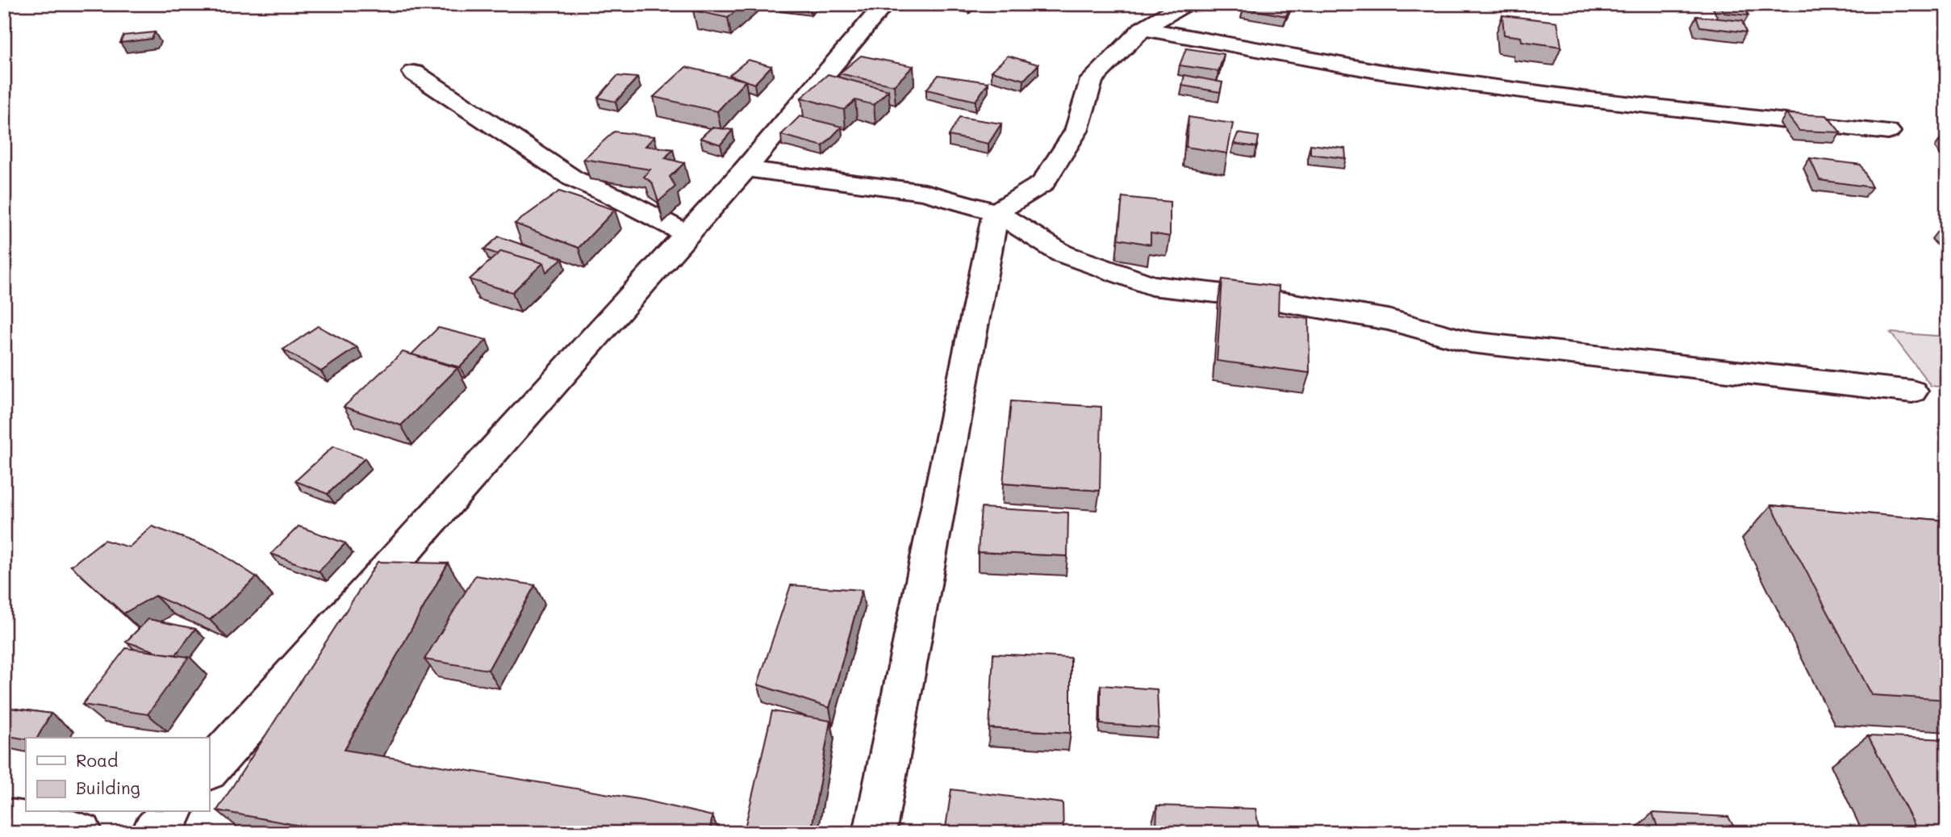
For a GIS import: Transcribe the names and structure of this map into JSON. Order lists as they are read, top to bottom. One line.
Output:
{"legend":["Road","Building"]}
